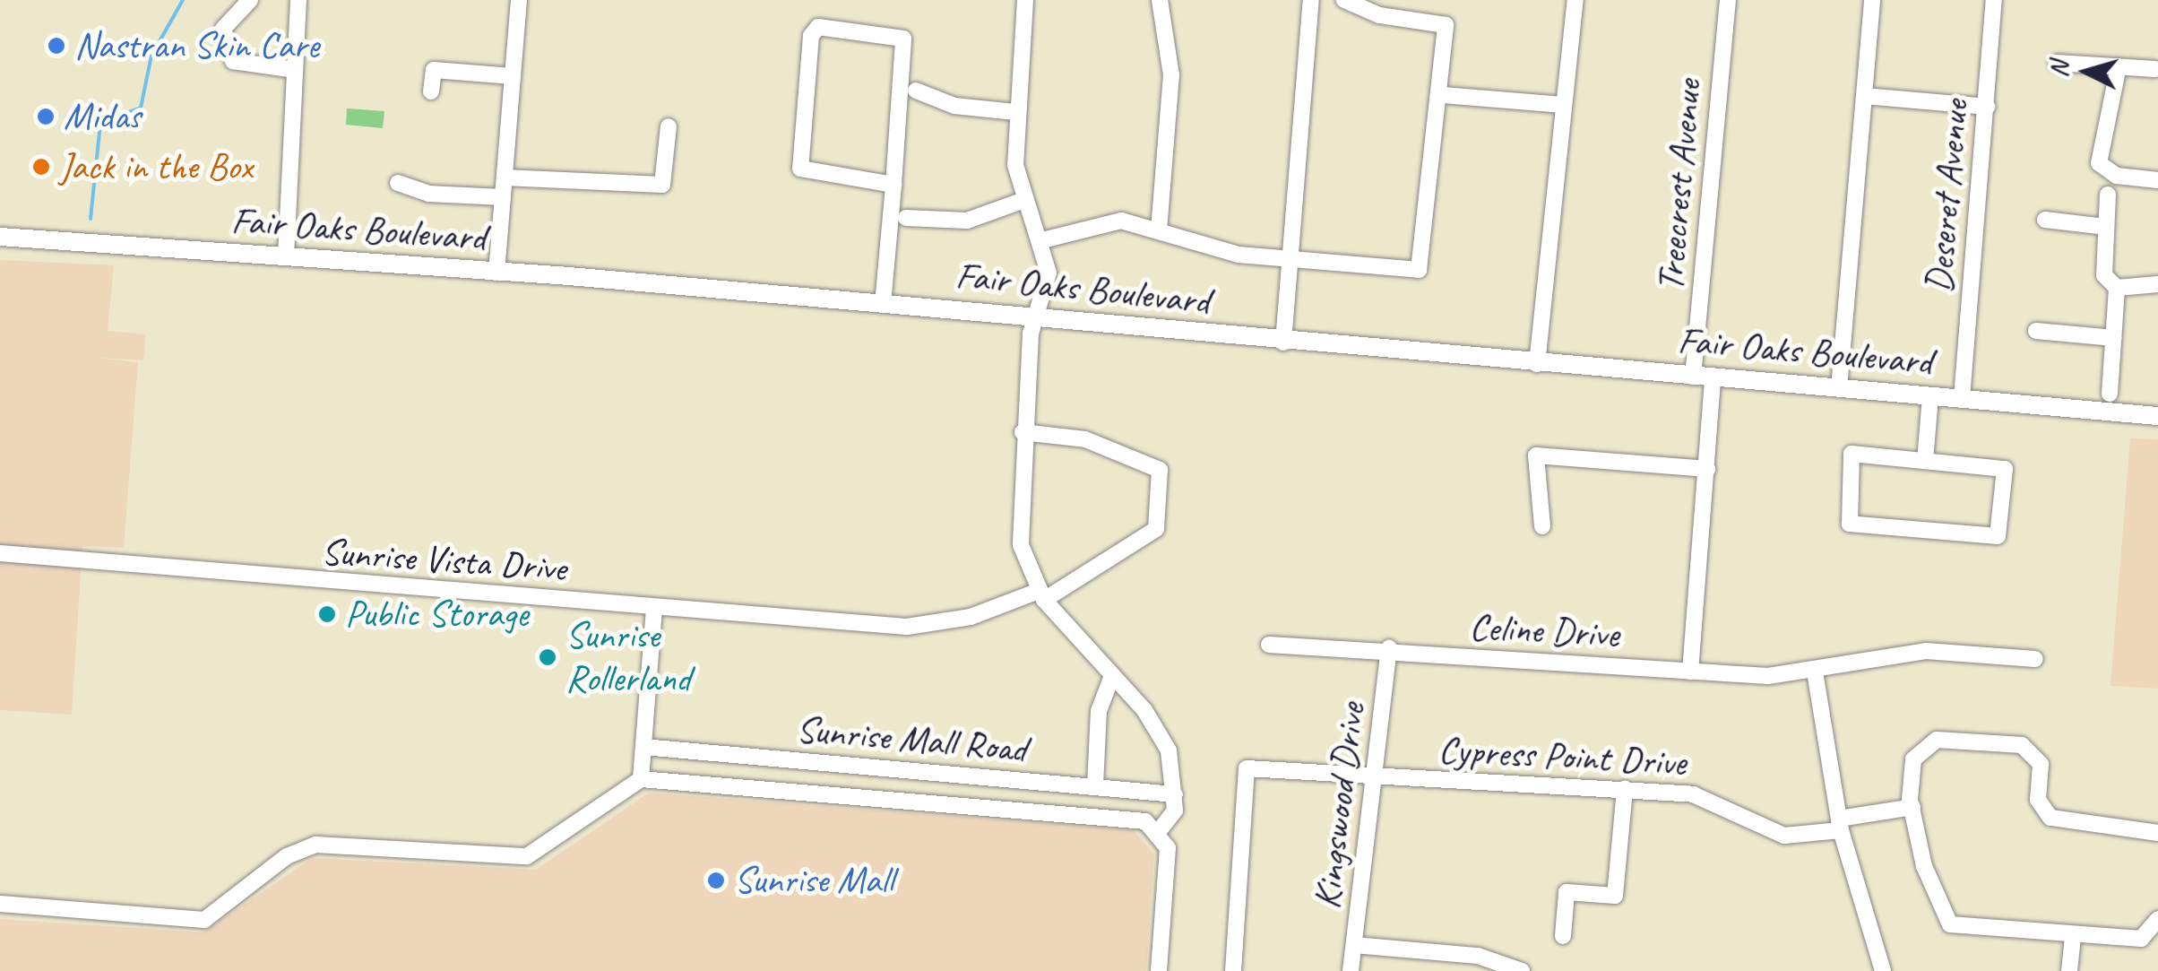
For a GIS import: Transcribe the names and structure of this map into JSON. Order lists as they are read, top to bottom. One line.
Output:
{"streets":{"main road":["Fair Oaks Boulevard"],"street":["Treecrest Avenue","Deseret Avenue","Sunrise Vista Drive","Celine Drive","Sunrise Mall Road","Cypress Point Drive","Kingswood Drive"]},"crossings":[["Treecrest Avenue","Fair Oaks Boulevard"],["Deseret Avenue","Fair Oaks Boulevard"],["Celine Drive","Kingswood Drive"],["Cypress Point Drive","Kingswood Drive"]],"places":["Nastran Skin Care","Midas","Jack in the Box","Public Storage","Sunrise Rollerland","Sunrise Mall"],"north":"left"}
